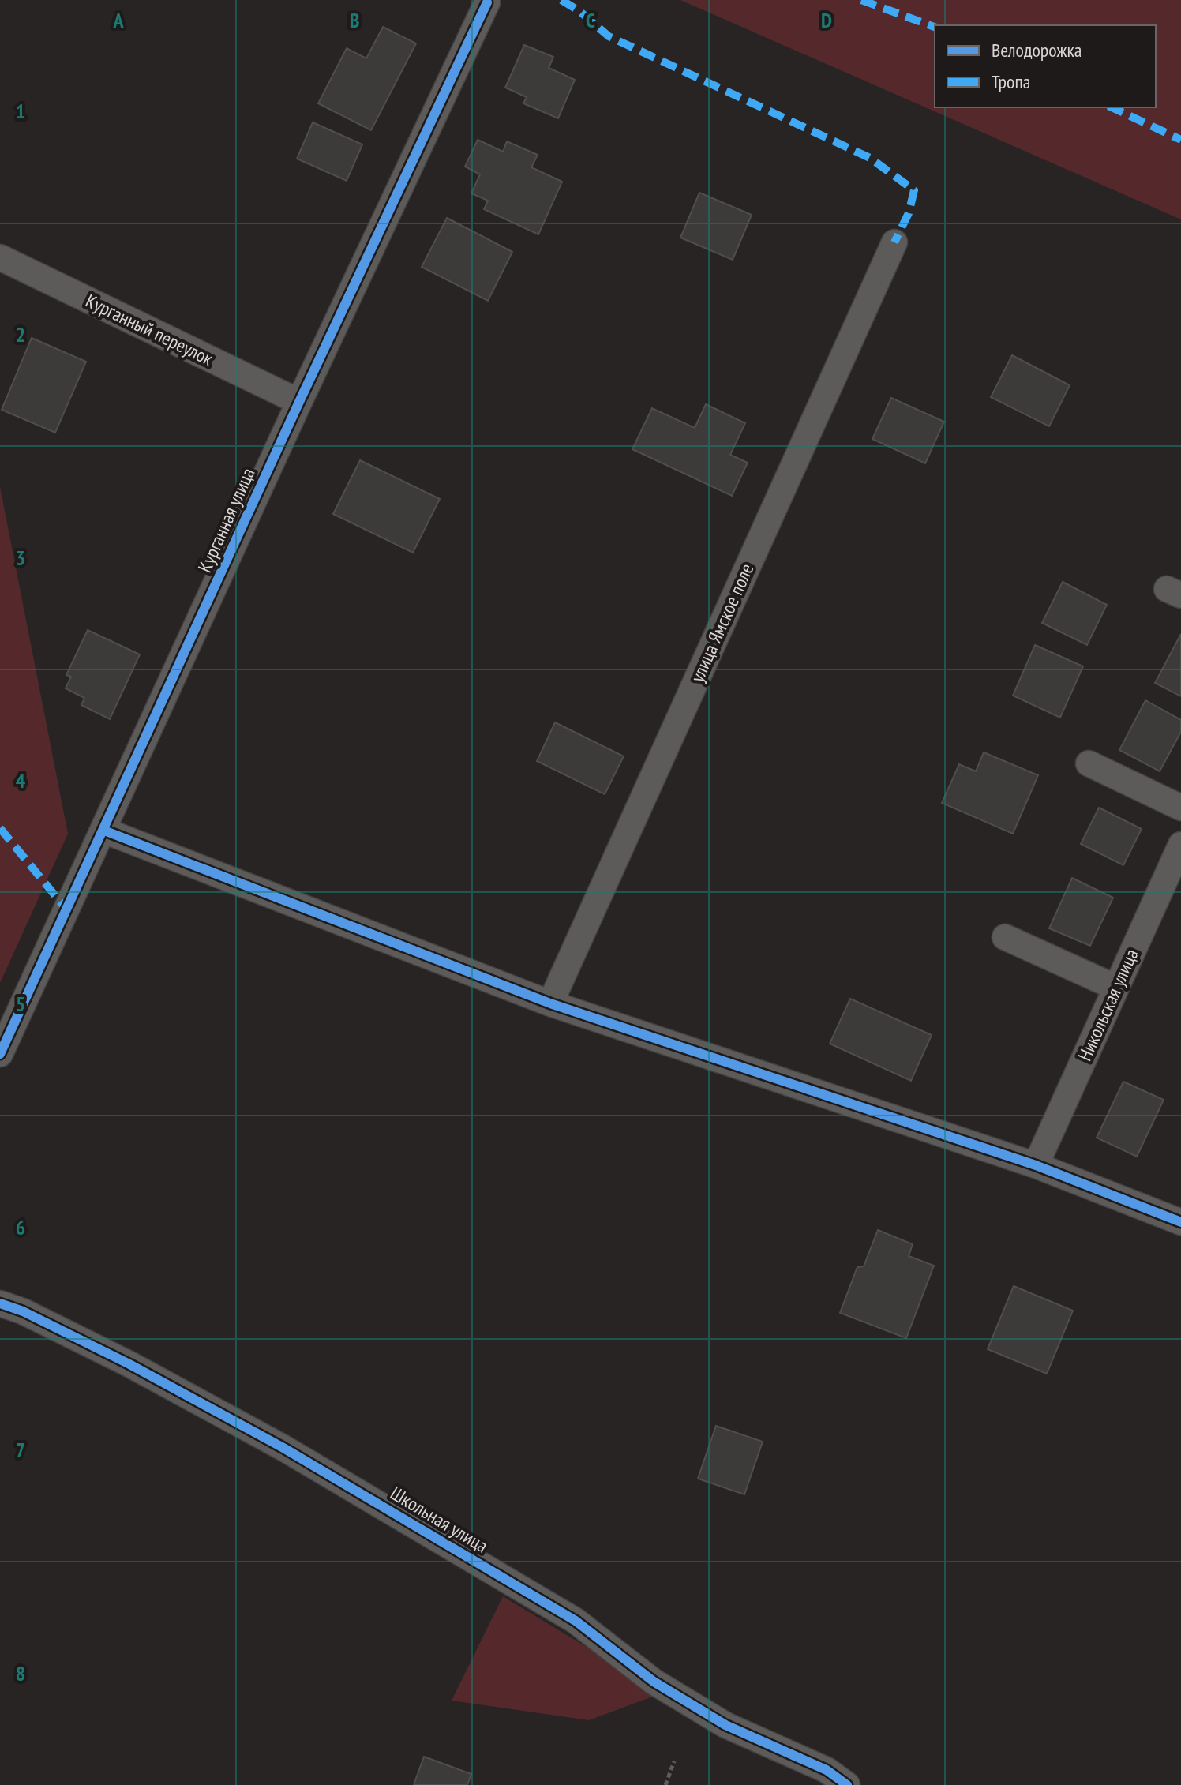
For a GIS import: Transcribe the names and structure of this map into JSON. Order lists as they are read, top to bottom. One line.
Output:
{"streets":{"street":["Курганный переулок","Курганная улица","улица Ямское поле","Никольская улица","Школьная улица"]},"crossings":[["Курганный переулок","Курганная улица"]],"legend":["Велодорожка","Тропа"],"grid":{"columns":["A","B","C","D"],"rows":["1","2","3","4","5","6","7","8"]}}
